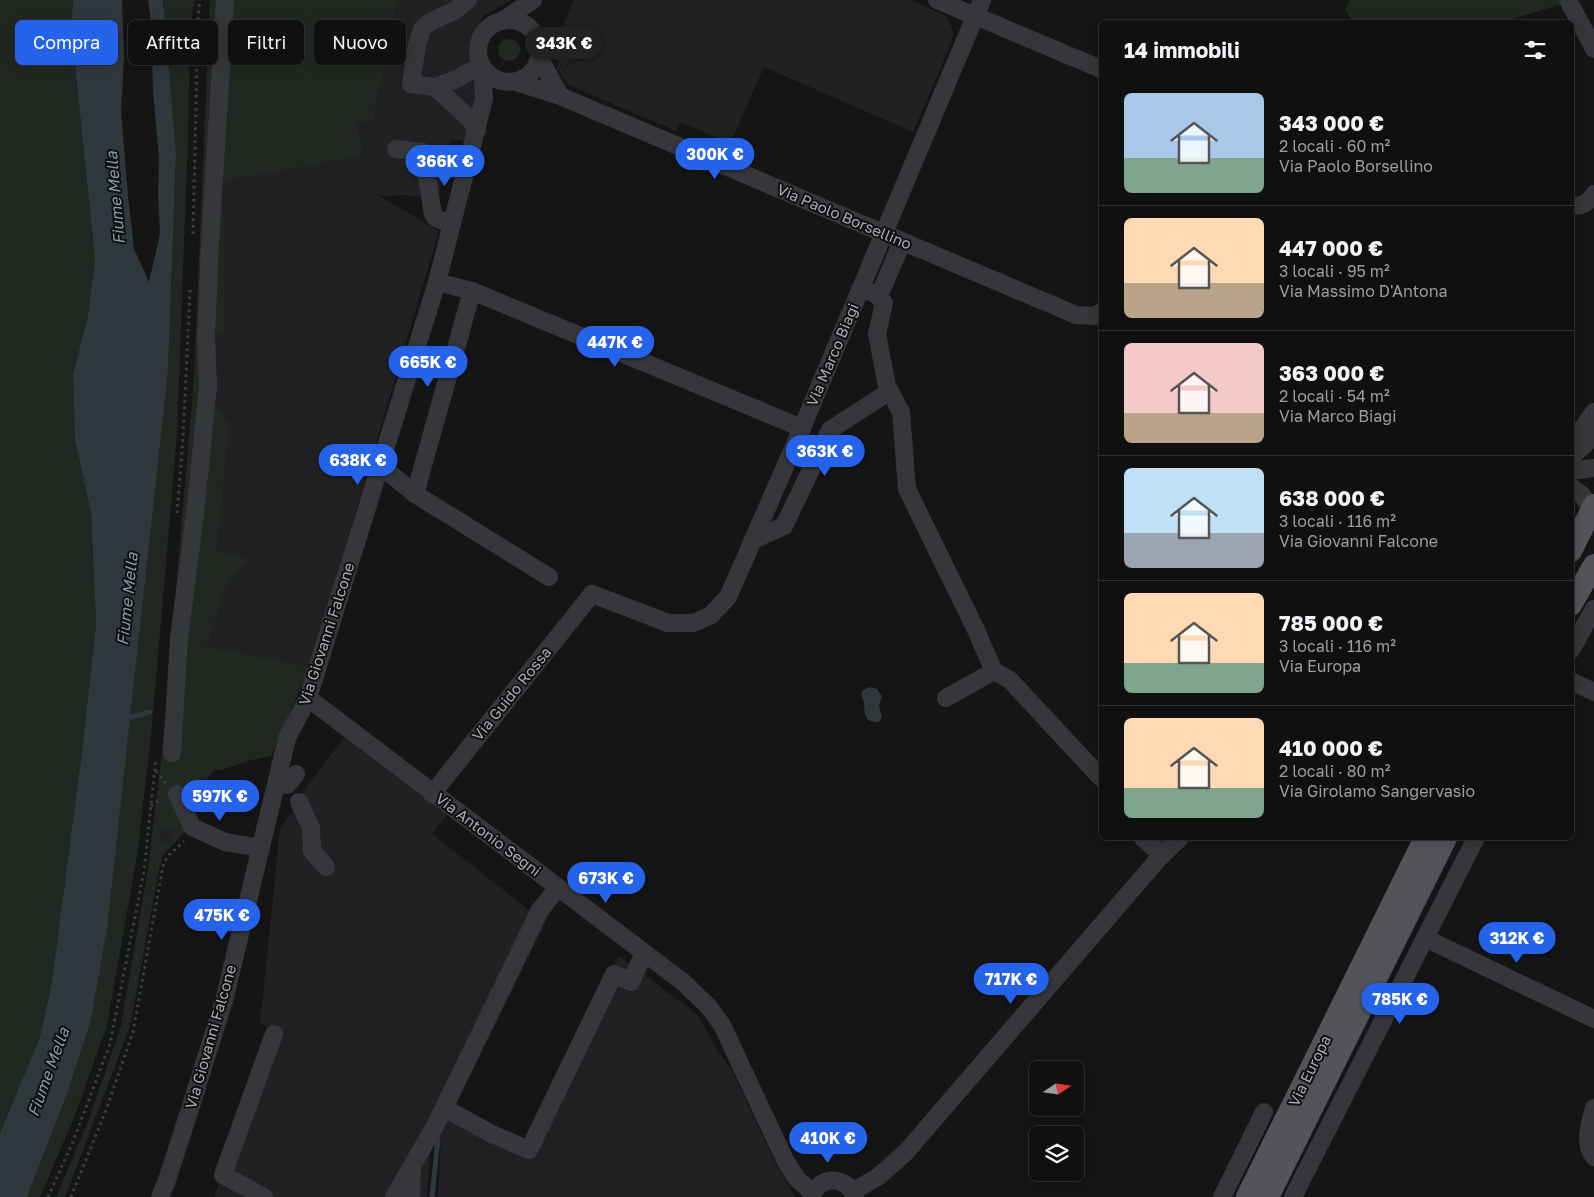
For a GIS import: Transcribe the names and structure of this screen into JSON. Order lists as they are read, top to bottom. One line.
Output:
{"streets":{"main road":["Via Europa"],"street":["Via Paolo Borsellino","Via Marco Biagi","Via Giovanni Falcone","Via Guido Rossa","Via Antonio Segni"]},"crossings":[["Via Paolo Borsellino","Via Marco Biagi"],["Via Paolo Borsellino","Via Giovanni Falcone"],["Via Marco Biagi","Via Guido Rossa"],["Via Giovanni Falcone","Via Antonio Segni"],["Via Guido Rossa","Via Antonio Segni"]],"water":["Fiume Mella"],"north":"right","page":{"chip":["Compra","Affitta","Filtri","Nuovo"],"heading":"14 immobili","price":["343K €","300K €","366K €","447K €","665K €","363K €","638K €","597K €","673K €","475K €","312K €","717K €","785K €","410K €"],"list":[{"name":"343 000 €","note":"2 locali · 60 m² · Via Paolo Borsellino"},{"name":"447 000 €","note":"3 locali · 95 m² · Via Massimo D'Antona"},{"name":"363 000 €","note":"2 locali · 54 m² · Via Marco Biagi"},{"name":"638 000 €","note":"3 locali · 116 m² · Via Giovanni Falcone"},{"name":"785 000 €","note":"3 locali · 116 m² · Via Europa"},{"name":"410 000 €","note":"2 locali · 80 m² · Via Girolamo Sangervasio"}]}}
